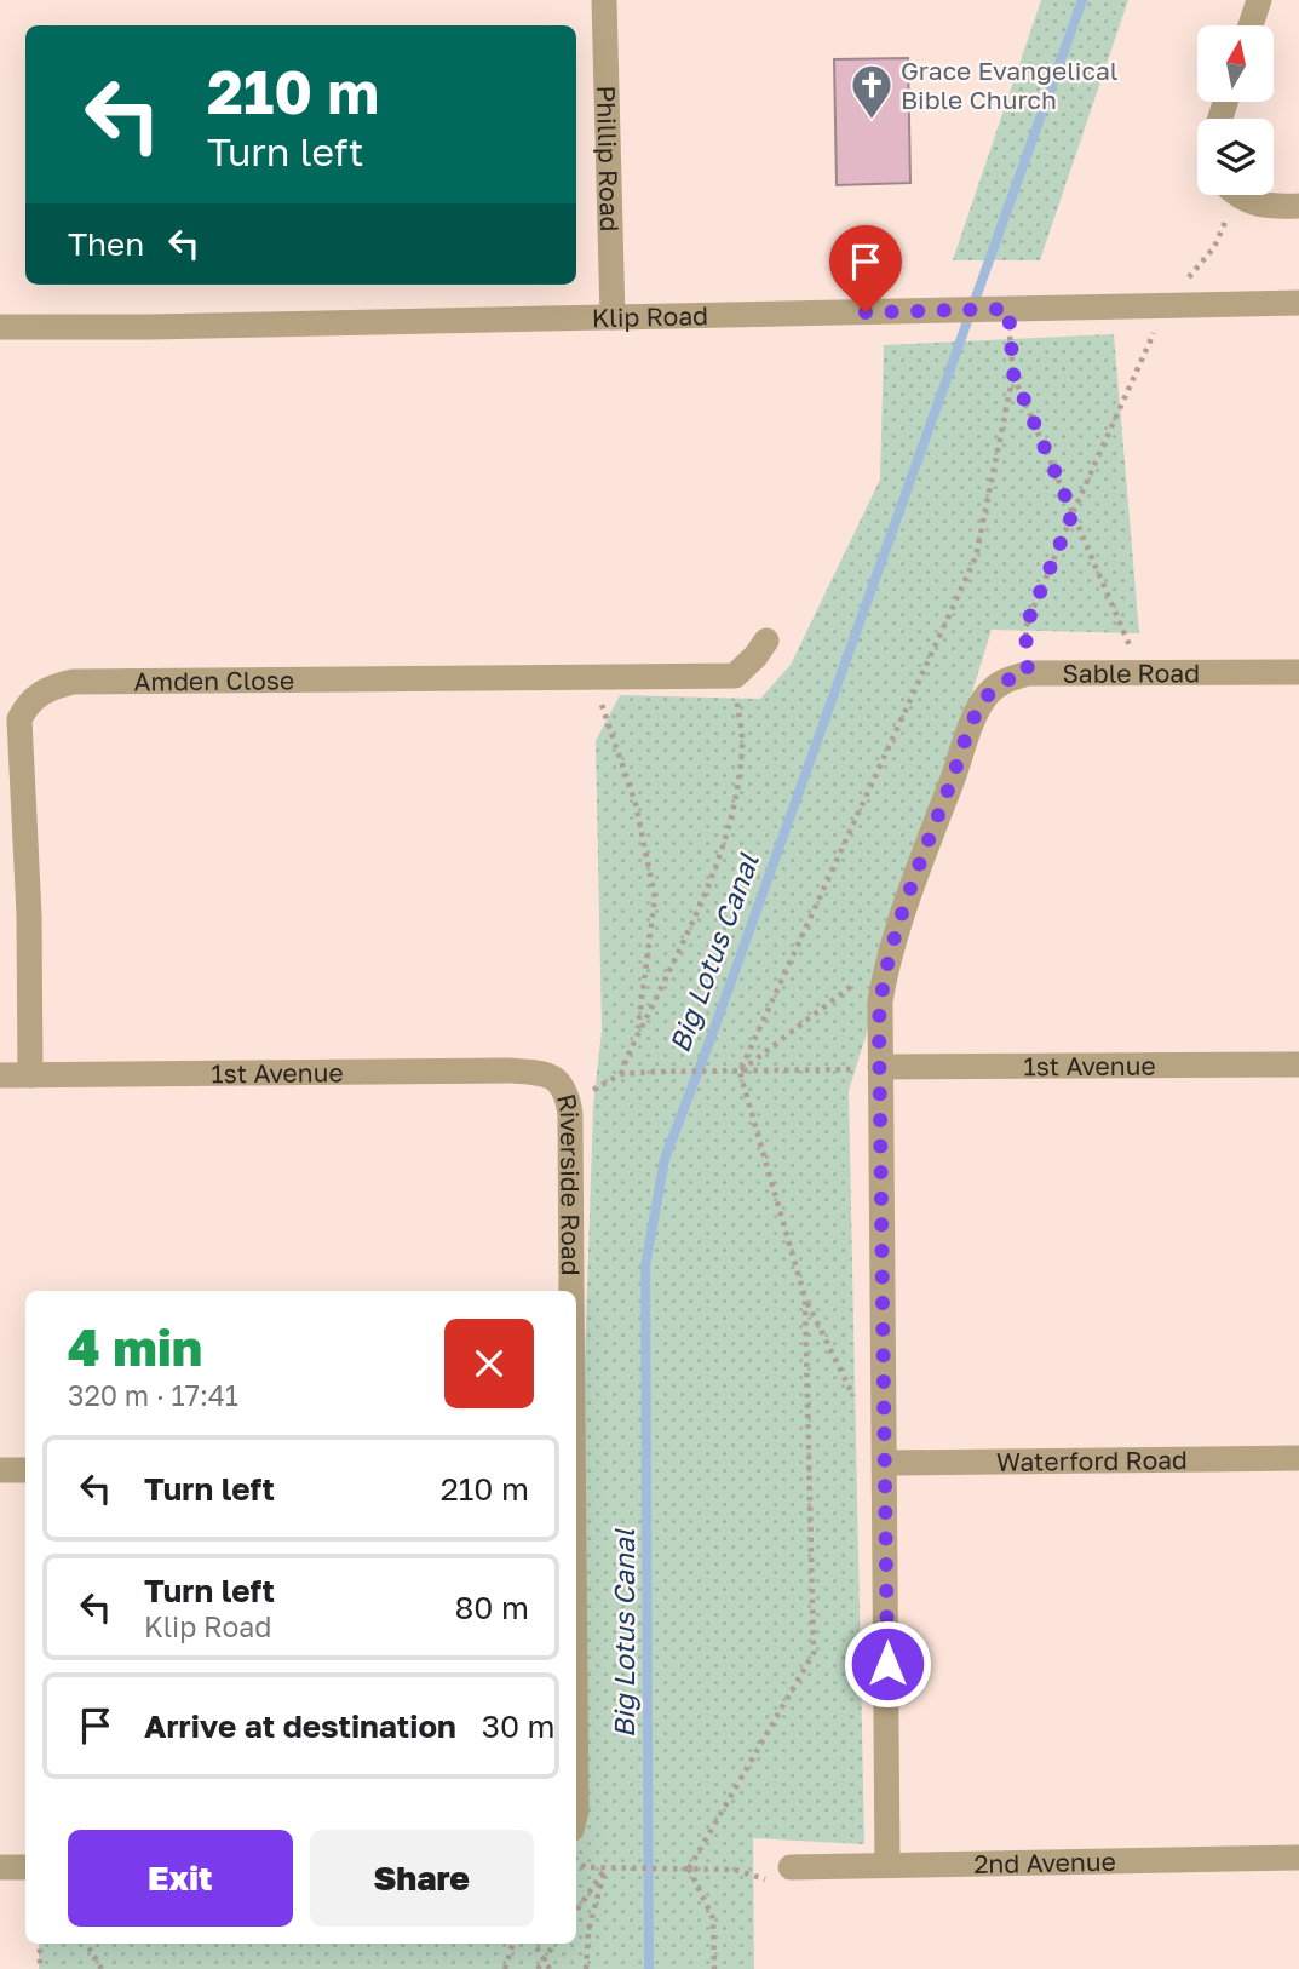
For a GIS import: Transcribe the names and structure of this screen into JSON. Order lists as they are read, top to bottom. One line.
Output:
{"streets":{"street":["Phillip Road","Klip Road","Sable Road","Amden Close","1st Avenue","Riverside Road","Waterford Road","2nd Avenue"]},"crossings":[["Phillip Road","Klip Road"],["Sable Road","1st Avenue"],["Sable Road","Waterford Road"],["Sable Road","2nd Avenue"],["Amden Close","1st Avenue"],["1st Avenue","Riverside Road"]],"water":["Big Lotus Canal"],"places":{"church":["Grace Evangelical Bible Church"]},"north":"top","page":{"turn":["210 m","Turn left"],"then":"Then","heading":["4 min","320 m · 17:41"],"list":[{"name":"Turn left","value":"210 m"},{"name":"Turn left","note":"Klip Road","value":"80 m"},{"name":"Arrive at destination","value":"30 m"}],"buttons":["Exit","Share"]}}
